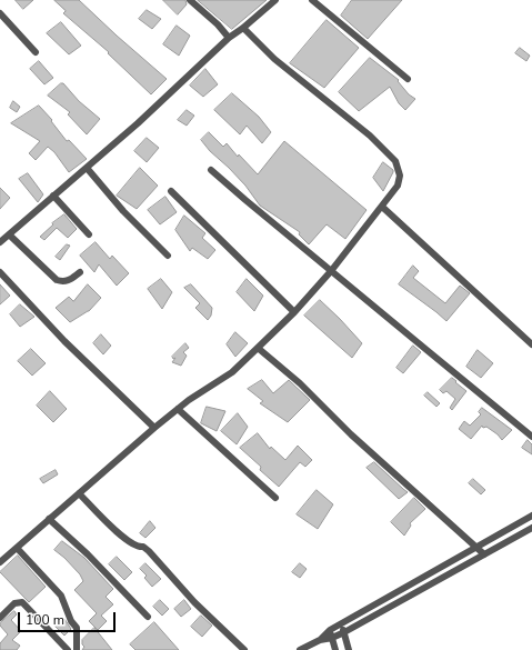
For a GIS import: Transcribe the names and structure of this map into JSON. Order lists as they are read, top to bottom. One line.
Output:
{"scale_bar":"100 m"}
